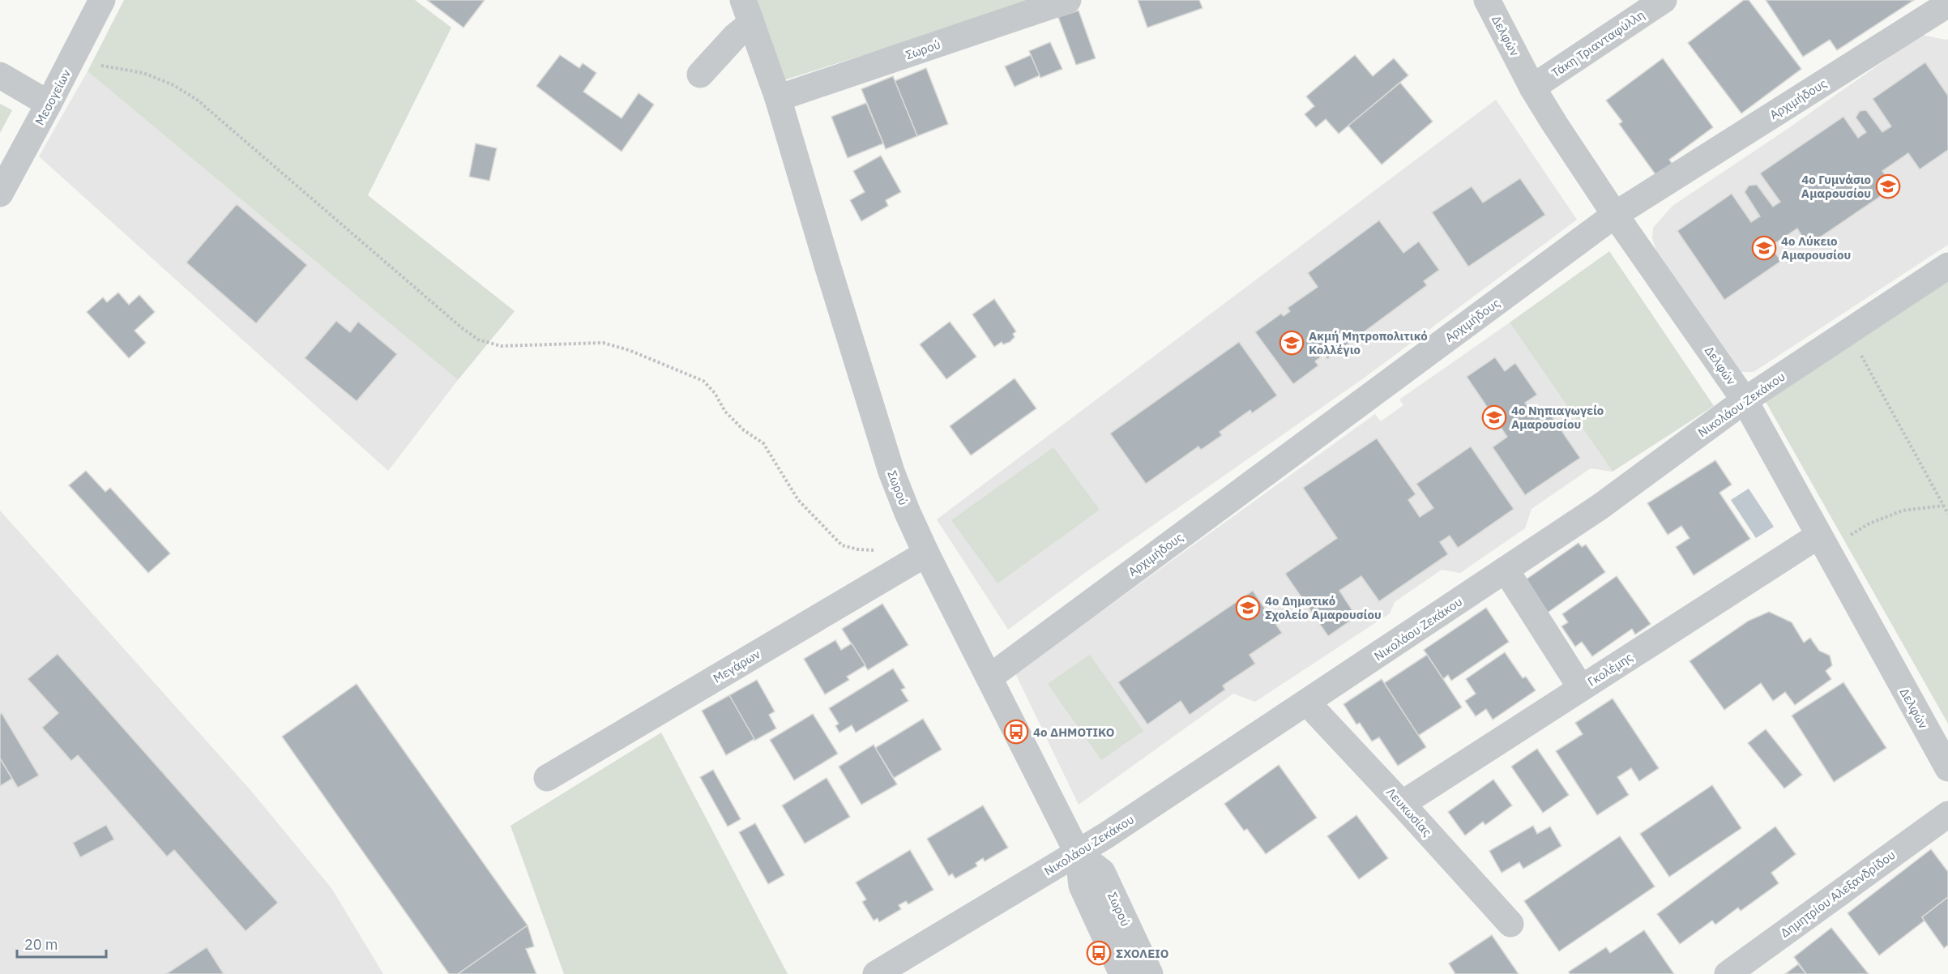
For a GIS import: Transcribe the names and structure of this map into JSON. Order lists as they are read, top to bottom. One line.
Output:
{"streets":{"street":["Δελφών","Τάκη Τριανταφύλλη","Σωρού","Μεσογείων","Αρχιμήδους","Νικολάου Ζεκάκου","Μεγάρων","Γκολέμης","Λευκωσίας","Δημητρίου Αλεξανδρίδου"]},"crossings":[["Δελφών","Τάκη Τριανταφύλλη"],["Δελφών","Αρχιμήδους"],["Δελφών","Νικολάου Ζεκάκου"],["Δελφών","Γκολέμης"],["Σωρού","Αρχιμήδους"],["Σωρού","Νικολάου Ζεκάκου"],["Σωρού","Μεγάρων"],["Νικολάου Ζεκάκου","Λευκωσίας"],["Γκολέμης","Λευκωσίας"]],"places":{"school or university":["4ο Γυμνάσιο Αμαρουσίου","4ο Λύκειο Αμαρουσίου","Ακμή Μητροπολιτικό Κολλέγιο","4ο Νηπιαγωγείο Αμαρουσίου","4ο Δημοτικό Σχολείο Αμαρουσίου"],"bus stop":["4ο ΔΗΜΟΤΙΚΟ","ΣΧΟΛΕΙΟ"]},"scale_bar":"20 m"}
